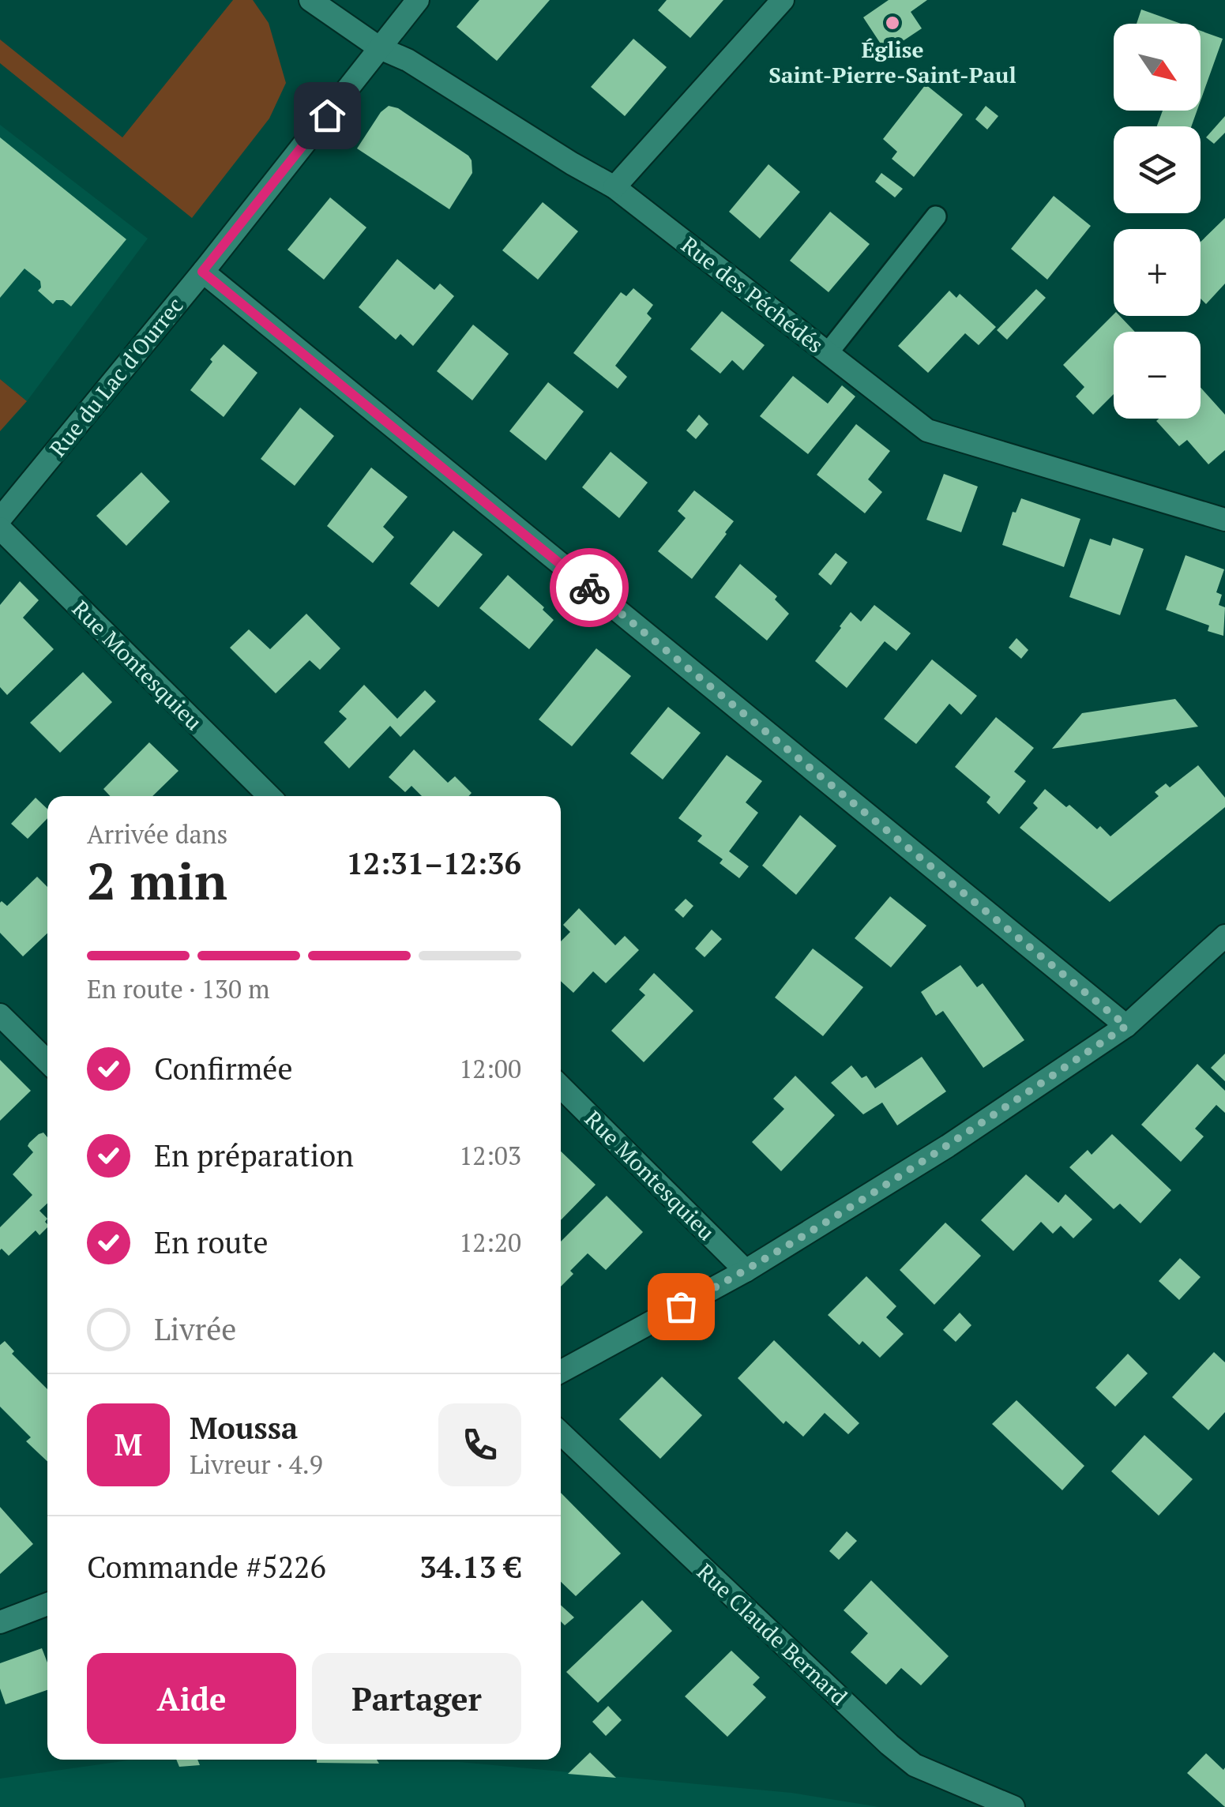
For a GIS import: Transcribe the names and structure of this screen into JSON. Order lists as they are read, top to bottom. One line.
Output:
{"streets":{"street":["Rue des Péchédés","Rue du Lac d'Ourrec","Rue Montesquieu","Rue Claude Bernard"]},"crossings":[["Rue des Péchédés","Rue du Lac d'Ourrec"]],"places":["Église Saint-Pierre-Saint-Paul"],"north":"bottom right","page":{"map_buttons":["+","−"],"heading":["2 min","Arrivée dans","12:31–12:36"],"panel":["Moussa","Livreur · 4.9","Commande #5226","34.13 €"],"bar":"En route · 130 m","list":[["Confirmée","12:00"],["En préparation","12:03"],["En route","12:20"],"Livrée"],"round":"M","buttons":["Aide","Partager"]}}
